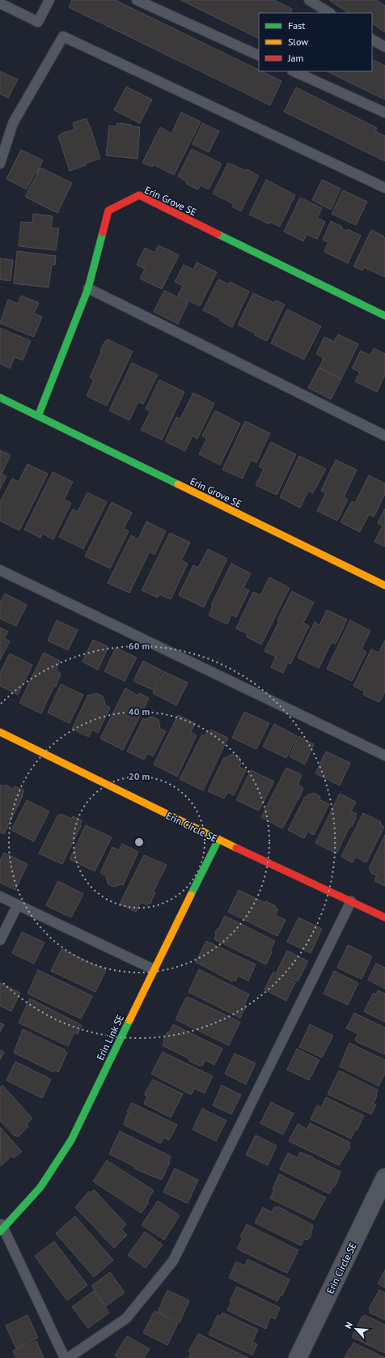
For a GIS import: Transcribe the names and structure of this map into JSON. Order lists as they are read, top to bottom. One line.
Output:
{"streets":{"street":["Erin Grove SE","Erin Circle SE","Erin Link SE"]},"crossings":[["Erin Circle SE","Erin Link SE"]],"legend":["Fast","Slow","Jam"],"north":"top left","rings":["60 m","40 m","20 m"]}
